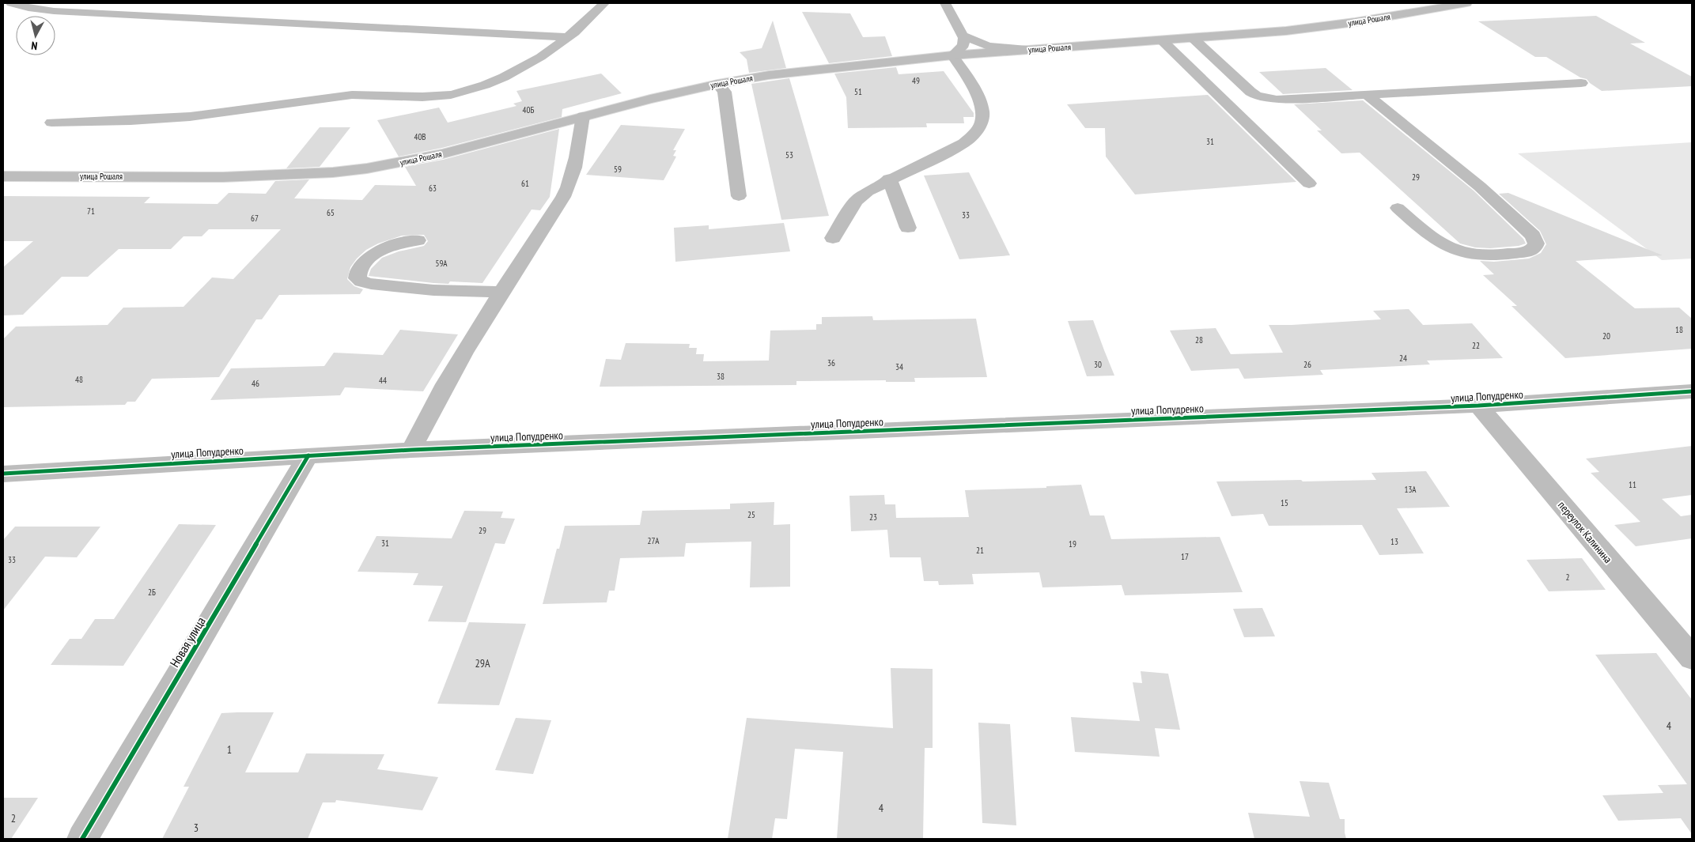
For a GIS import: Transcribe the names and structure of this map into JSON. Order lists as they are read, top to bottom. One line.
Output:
{"streets":{"street":["улица Рошаля","улица Попудренко","переулок Калинина","Новая улица"]},"crossings":[["улица Попудренко","переулок Калинина"],["улица Попудренко","Новая улица"]],"house_numbers":["49","51","40Б","40В","31","53","59","29","61","63","71","65","33","67","59А","18","20","28","22","24","36","30","26","34","38","48","44","46","11","13А","15","25","23","29","27А","13","31","19","21","17","33","2","2Б","29А","4","1","4","2","3"],"north":"bottom"}
